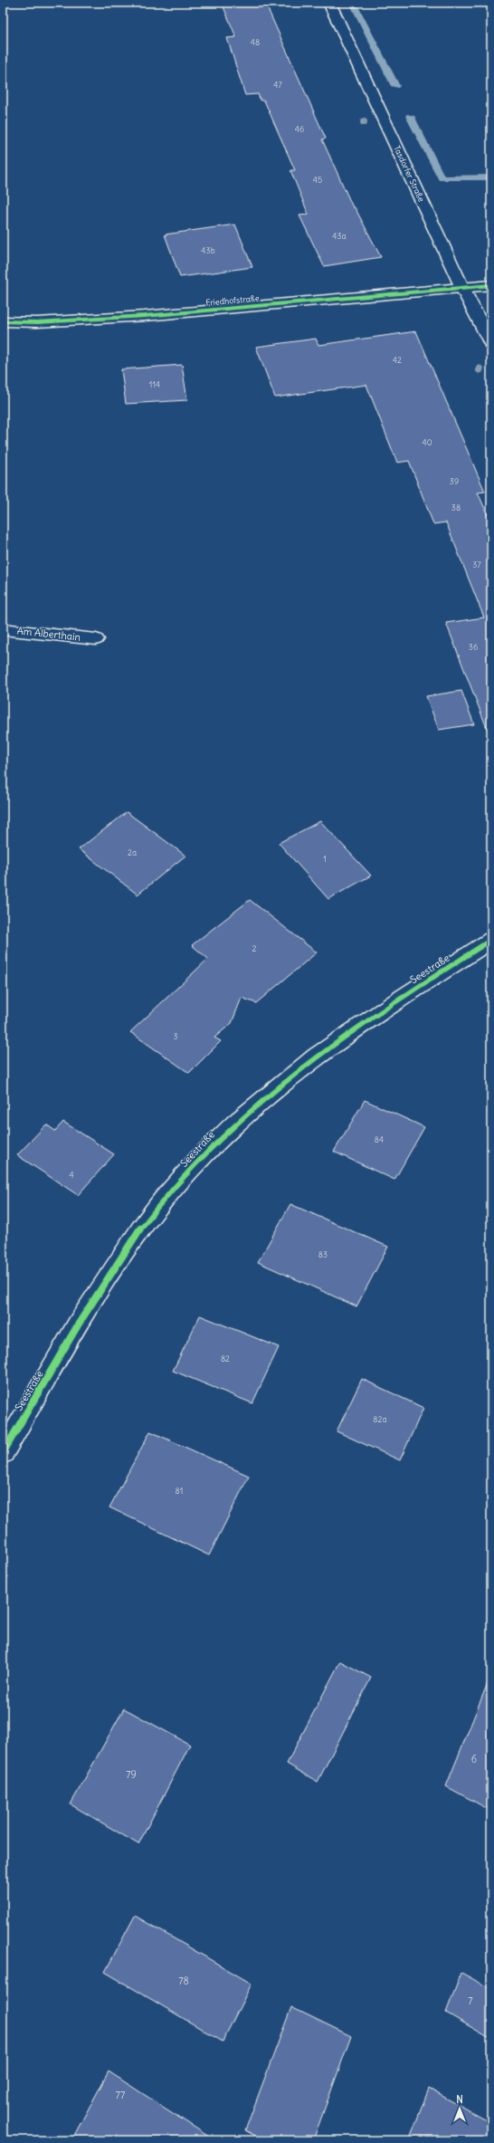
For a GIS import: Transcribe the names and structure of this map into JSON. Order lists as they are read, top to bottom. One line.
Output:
{"streets":{"street":["Tasdorfer Straße","Friedhofstraße","Seestraße"],"lane":["Am Alberthain"]},"crossings":[["Tasdorfer Straße","Friedhofstraße"]],"house_numbers":["48","47","46","45","43a","43b","42","114","40","39","38","37","36","2a","1","2","3","84","4","83","82","82a","81","6","79","78","7","77"],"north":"top"}
